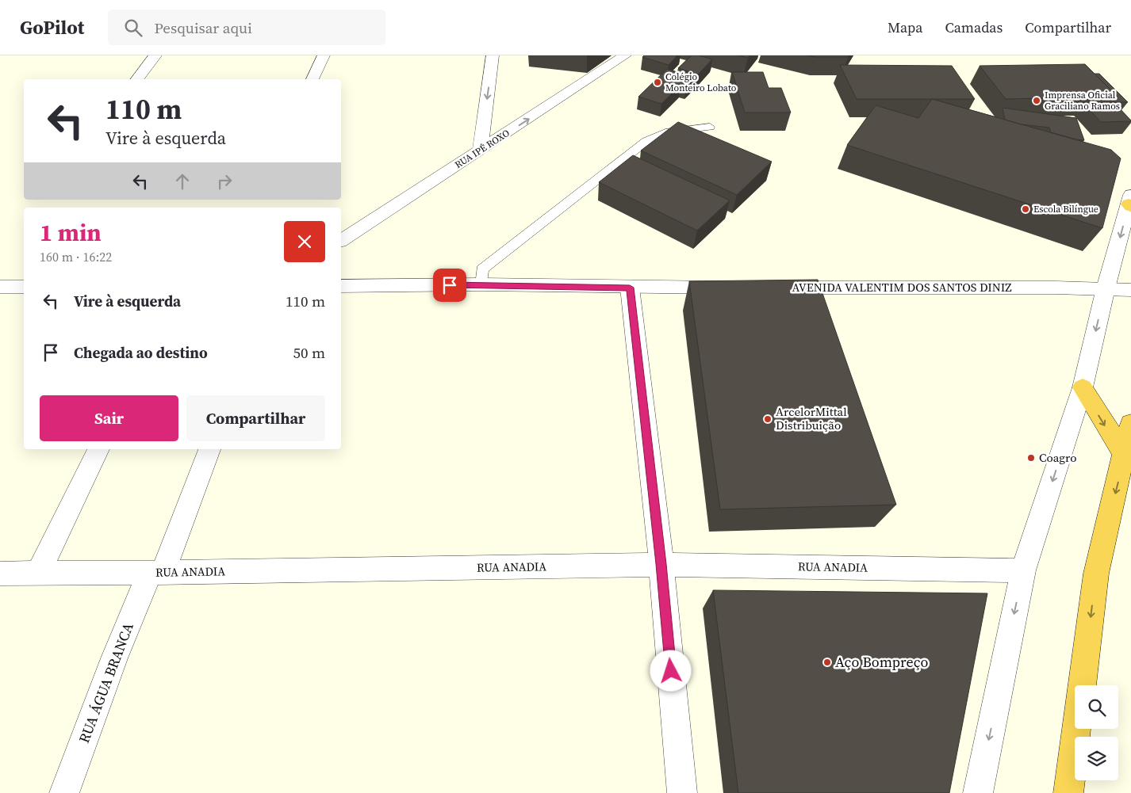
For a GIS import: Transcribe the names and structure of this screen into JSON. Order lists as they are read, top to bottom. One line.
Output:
{"streets":{"street":["RUA IPÊ ROXO","AVENIDA VALENTIM DOS SANTOS DINIZ","RUA ANADIA","RUA ÁGUA BRANCA"]},"crossings":[["RUA ANADIA","RUA ÁGUA BRANCA"]],"one_way":["RUA IPÊ ROXO"],"places":["Colégio Monteiro Lobato","Imprensa Oficial Graciliano Ramos","Escola Bilíngue","ArcelorMittal Distribuição","Coagro","Aço Bompreço"],"page":{"header":"GoPilot","search":"Pesquisar aqui","nav":["Mapa","Camadas","Compartilhar"],"turn":["110 m","Vire à esquerda"],"heading":["1 min","160 m · 16:22"],"list":[{"name":"Vire à esquerda","value":"110 m"},{"name":"Chegada ao destino","value":"50 m"}],"buttons":["Sair","Compartilhar"]}}
